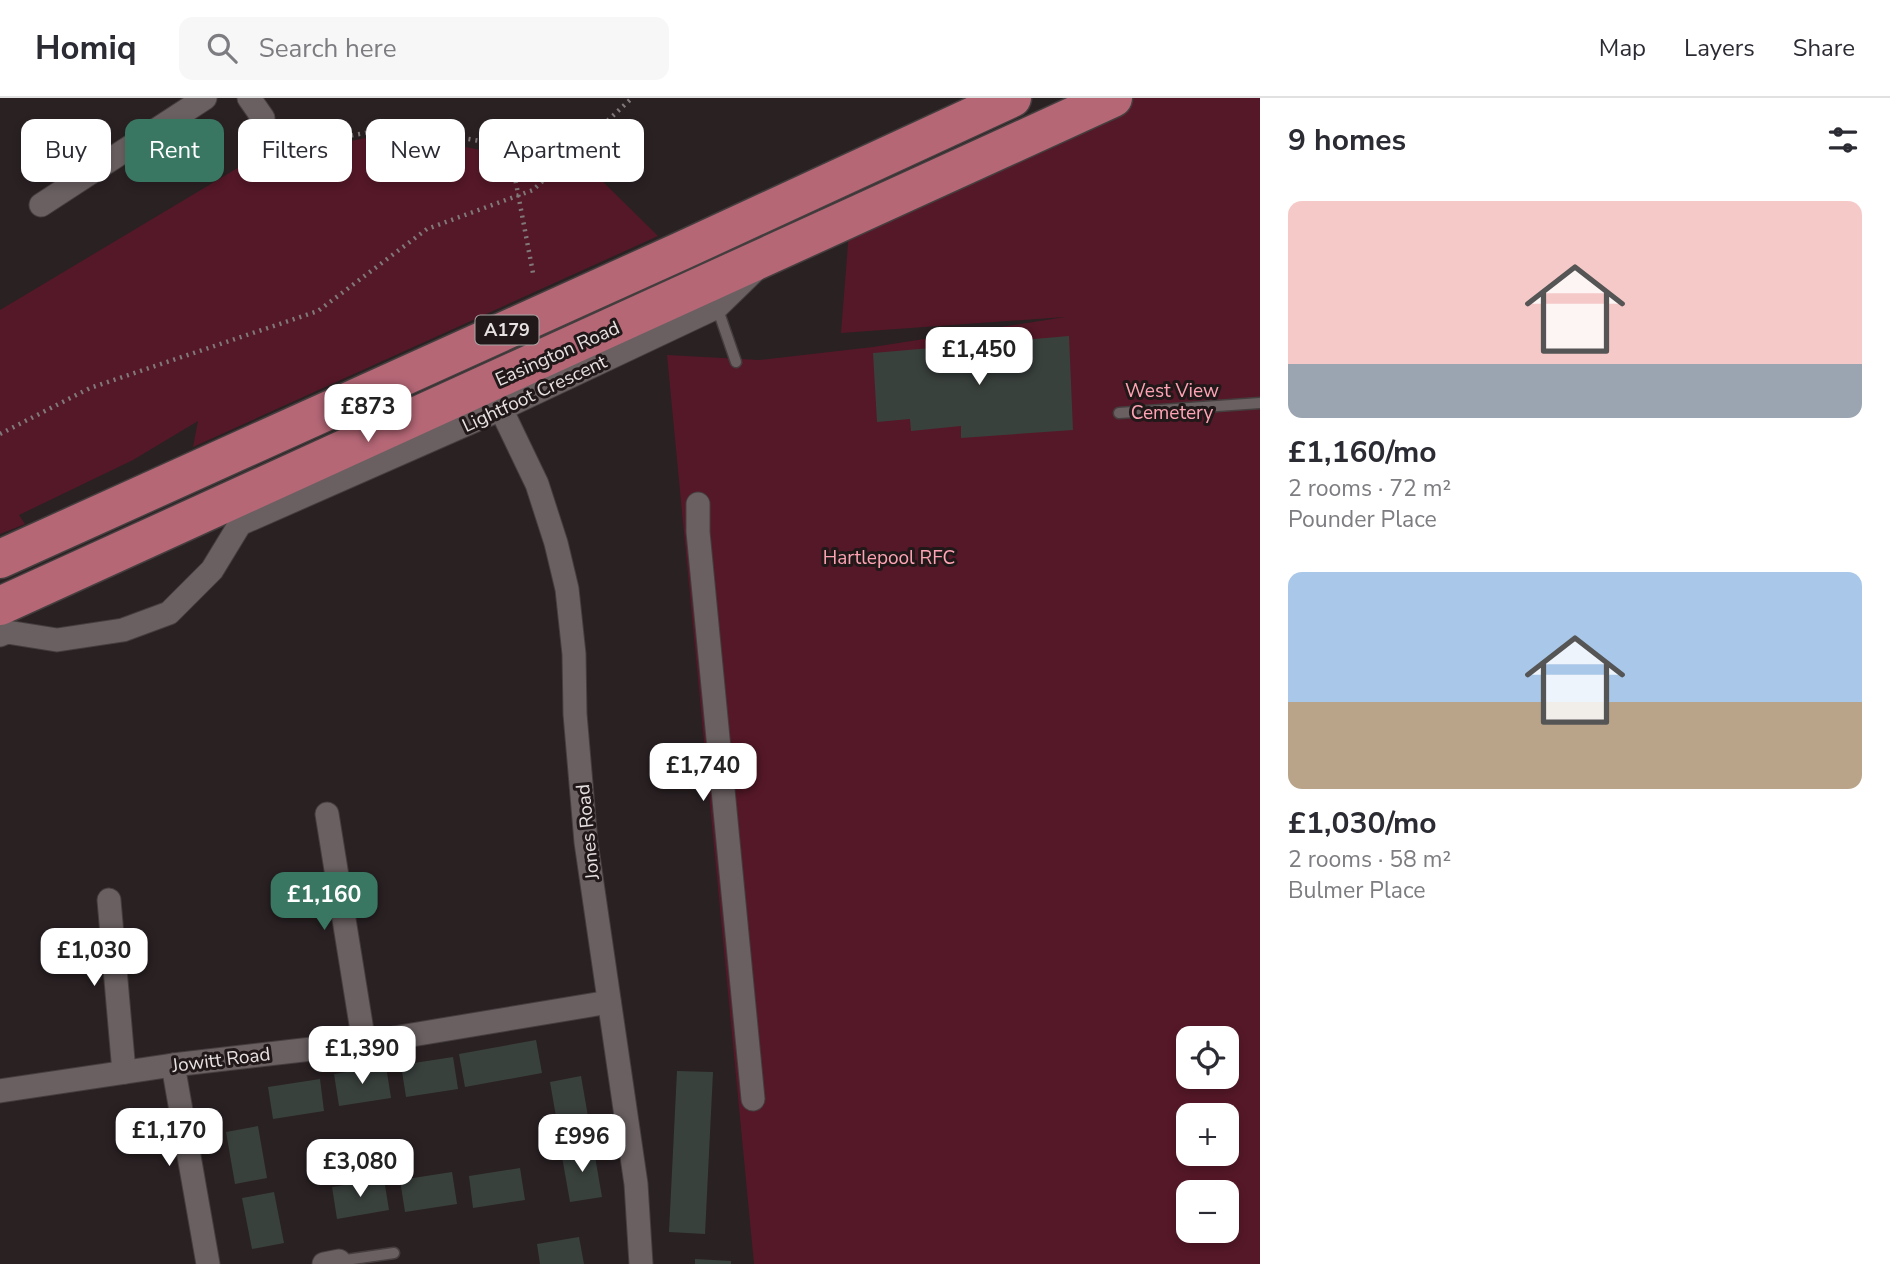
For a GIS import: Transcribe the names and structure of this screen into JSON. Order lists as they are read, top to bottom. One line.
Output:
{"streets":{"highway":["A179","Easington Road"],"street":["Lightfoot Crescent","Jones Road","Jowitt Road"]},"crossings":[["Easington Road","Lightfoot Crescent"],["Lightfoot Crescent","Jones Road"],["Jones Road","Jowitt Road"]],"parks":["West View Cemetery","Hartlepool RFC"],"page":{"header":"Homiq","search":"Search here","nav":["Map","Layers","Share"],"heading":"9 homes","chip":["Buy","Rent","Filters","New","Apartment"],"list":[{"name":"£1,160/mo","note":"2 rooms · 72 m² · Pounder Place"},{"name":"£1,030/mo","note":"2 rooms · 58 m² · Bulmer Place"}],"price":["£1,450","£873","£1,740","£1,160","£1,030","£1,390","£1,170","£996","£3,080"],"map_buttons":["+","−"]}}
